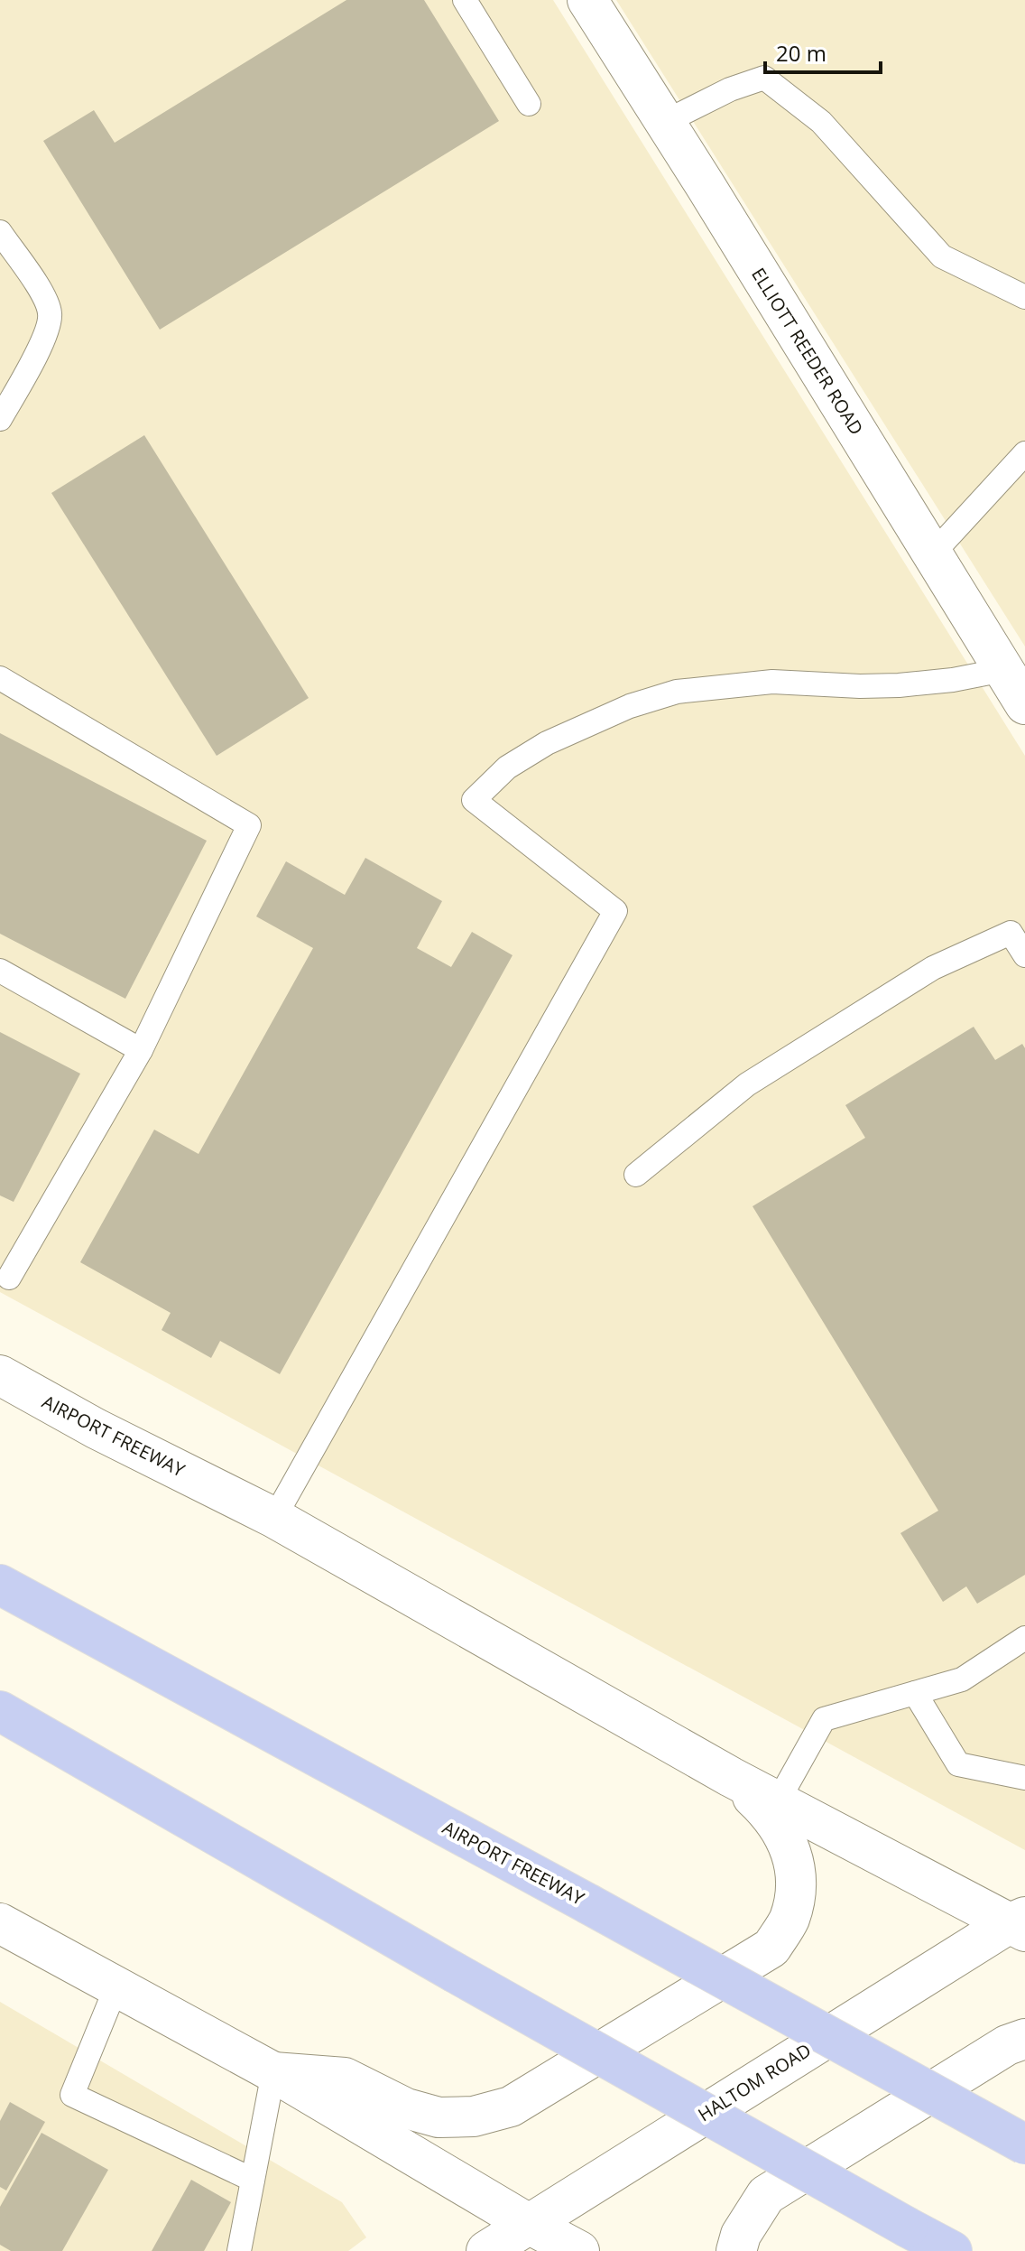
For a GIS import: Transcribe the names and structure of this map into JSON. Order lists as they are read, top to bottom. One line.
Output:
{"streets":{"highway":["AIRPORT FREEWAY"],"main road":["ELLIOTT REEDER ROAD","HALTOM ROAD"]},"crossings":[["AIRPORT FREEWAY","HALTOM ROAD"]],"scale_bar":"20 m"}
